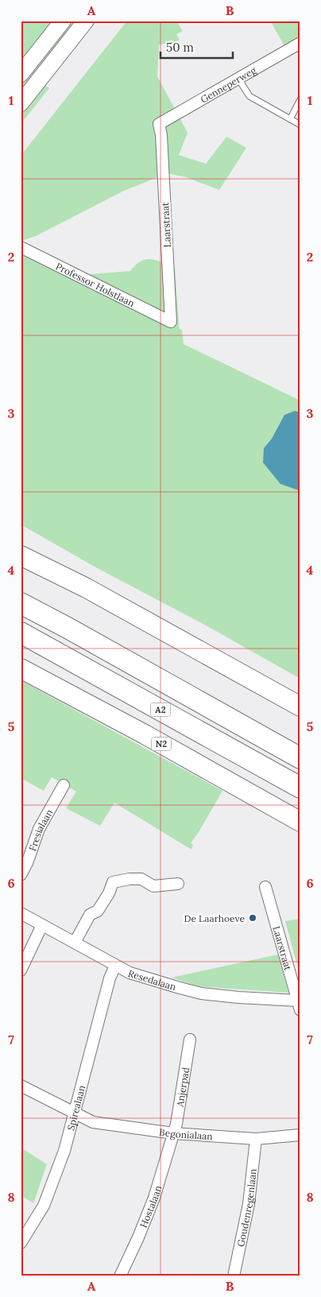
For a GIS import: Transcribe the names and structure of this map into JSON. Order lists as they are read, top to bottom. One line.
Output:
{"streets":{"highway":["A2","N2"],"street":["Genneperweg","Laarstraat","Professor Holstlaan","Fresialaan","Resedalaan","Anjerpad","Spirealaan","Begonialaan","Hostalaan","Goudenregenlaan"]},"crossings":[["Genneperweg","Laarstraat"],["Laarstraat","Professor Holstlaan"],["Laarstraat","Resedalaan"],["Resedalaan","Spirealaan"],["Anjerpad","Begonialaan"],["Anjerpad","Hostalaan"],["Spirealaan","Begonialaan"],["Begonialaan","Hostalaan"],["Begonialaan","Goudenregenlaan"]],"places":["De Laarhoeve"],"scale_bar":"50 m","grid":{"columns":["A","B"],"rows":["1","2","3","4","5","6","7","8"]}}
